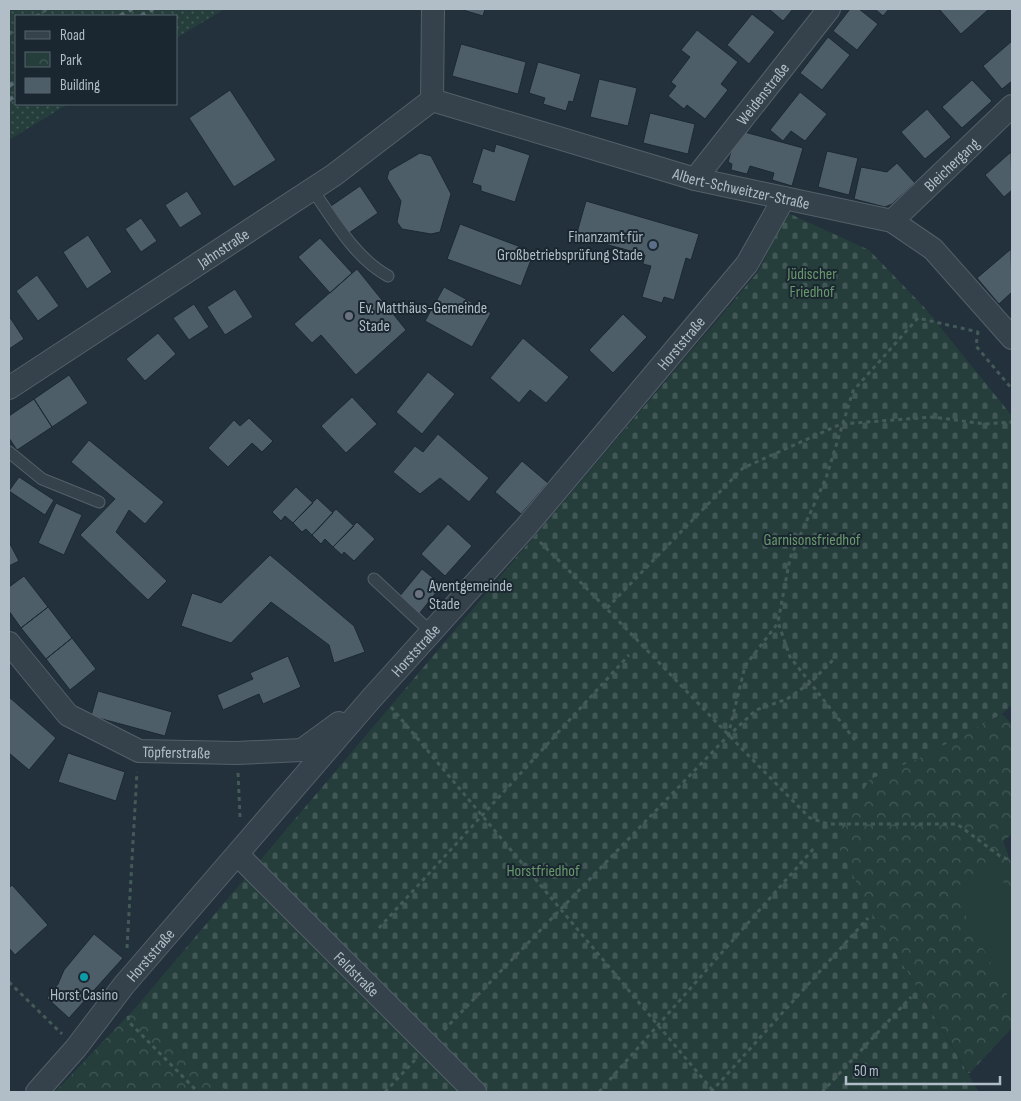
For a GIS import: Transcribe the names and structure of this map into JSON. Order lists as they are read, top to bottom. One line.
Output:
{"streets":{"street":["Weidenstraße","Bleichergang","Albert-Schweitzer-Straße","Jahnstraße","Horststraße","Töpferstraße","Feldstraße"]},"crossings":[["Weidenstraße","Albert-Schweitzer-Straße"],["Bleichergang","Albert-Schweitzer-Straße"],["Albert-Schweitzer-Straße","Jahnstraße"],["Albert-Schweitzer-Straße","Horststraße"],["Horststraße","Töpferstraße"],["Horststraße","Feldstraße"]],"parks":["Jüdischer Friedhof","Garnisonsfriedhof","Horstfriedhof"],"places":["Finanzamt für Großbetriebsprüfung Stade","Ev. Matthäus-Gemeinde Stade","Aventgemeinde Stade","Horst Casino"],"legend":["Road","Park","Building"],"scale_bar":"50 m"}
